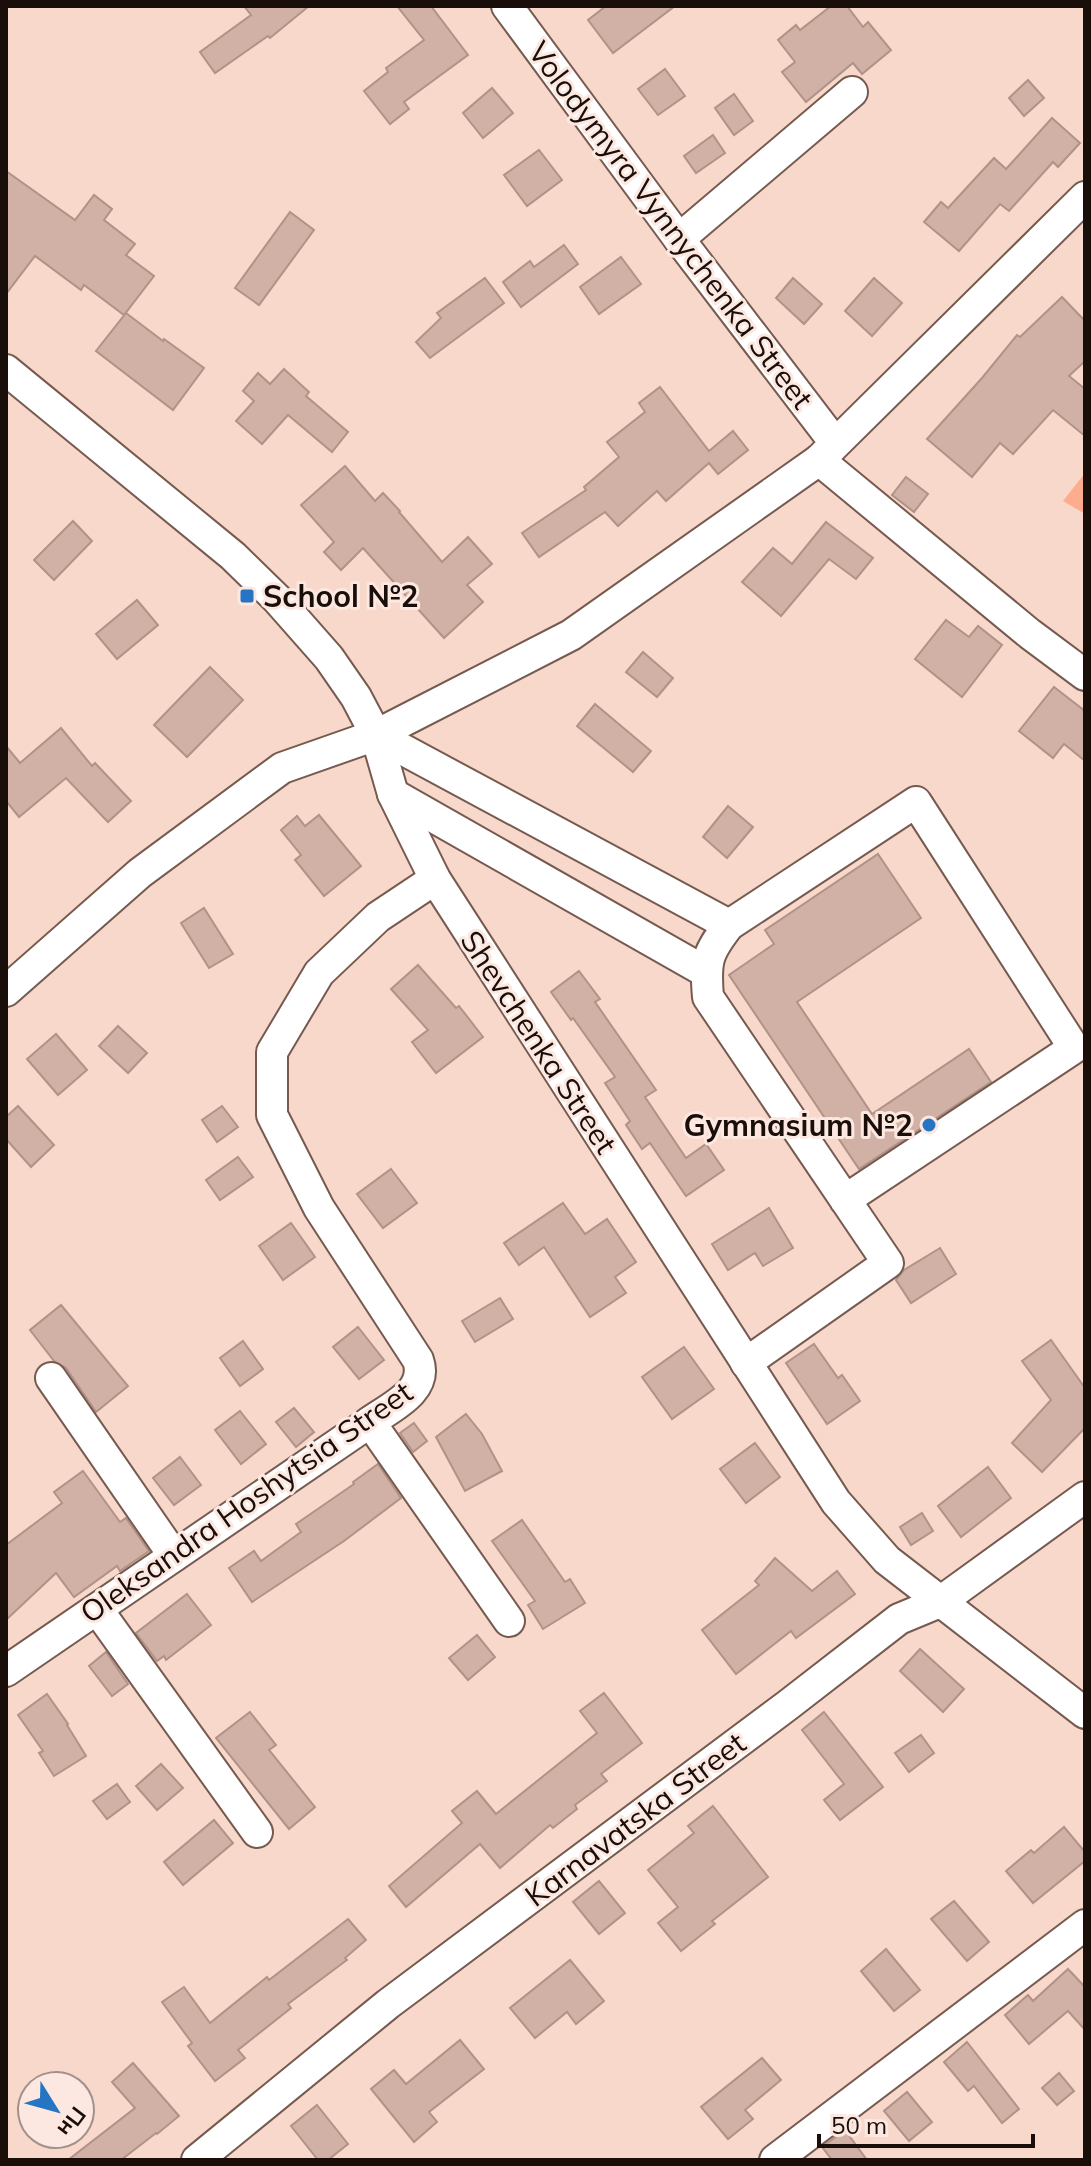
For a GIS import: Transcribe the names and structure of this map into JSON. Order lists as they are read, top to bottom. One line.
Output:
{"streets":{"street":["Volodymyra Vynnychenka Street","Shevchenka Street","Oleksandra Hoshytsia Street","Karnavatska Street"]},"crossings":[["Shevchenka Street","Oleksandra Hoshytsia Street"],["Shevchenka Street","Karnavatska Street"]],"places":{"transit":["School №2"],"other":["Gymnasium №2"]},"scale_bar":"50 m","north":"bottom right"}
